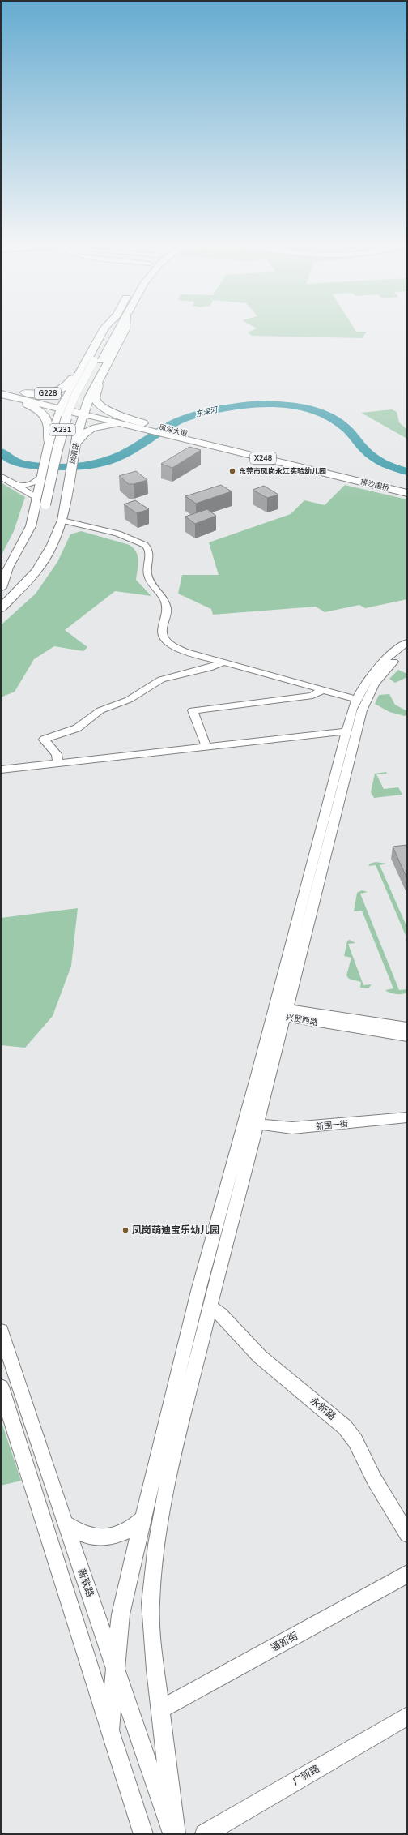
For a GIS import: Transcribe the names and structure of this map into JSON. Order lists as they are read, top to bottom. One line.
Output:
{"streets":{"highway":["G228","凤深大道","凤清路"],"main road":["X231","X248","排沙围桥"],"street":["兴贸西路","新围一街","永新路","新联路","通新街","广新路"]},"crossings":[["G228","凤深大道"],["G228","凤清路"],["凤深大道","凤清路"],["凤深大道","排沙围桥"]],"water":["东深河"],"places":["东莞市凤岗永江实验幼儿园","凤岗萌迪宝乐幼儿园"]}
